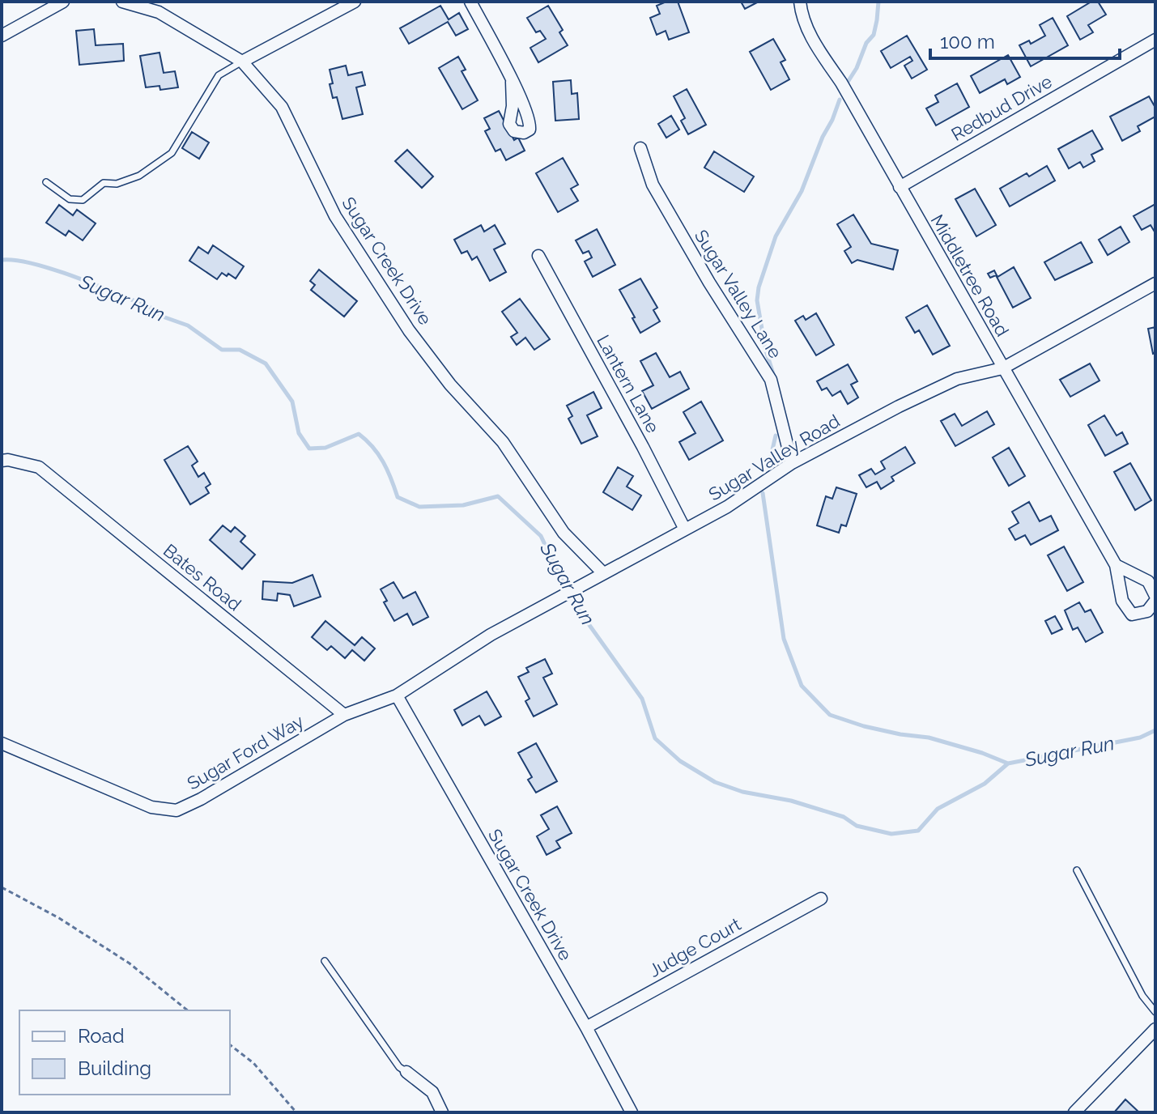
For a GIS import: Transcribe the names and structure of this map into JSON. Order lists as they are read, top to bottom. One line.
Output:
{"streets":{"street":["Redbud Drive","Sugar Creek Drive","Middletree Road","Sugar Valley Lane","Lantern Lane","Sugar Valley Road","Bates Road","Sugar Ford Way","Judge Court"]},"crossings":[["Redbud Drive","Middletree Road"],["Sugar Creek Drive","Sugar Valley Road"],["Sugar Creek Drive","Sugar Ford Way"],["Sugar Creek Drive","Judge Court"],["Middletree Road","Sugar Valley Road"],["Sugar Valley Lane","Sugar Valley Road"],["Lantern Lane","Sugar Valley Road"],["Sugar Valley Road","Sugar Ford Way"],["Bates Road","Sugar Ford Way"]],"water":["Sugar Run"],"legend":["Road","Building"],"scale_bar":"100 m"}
